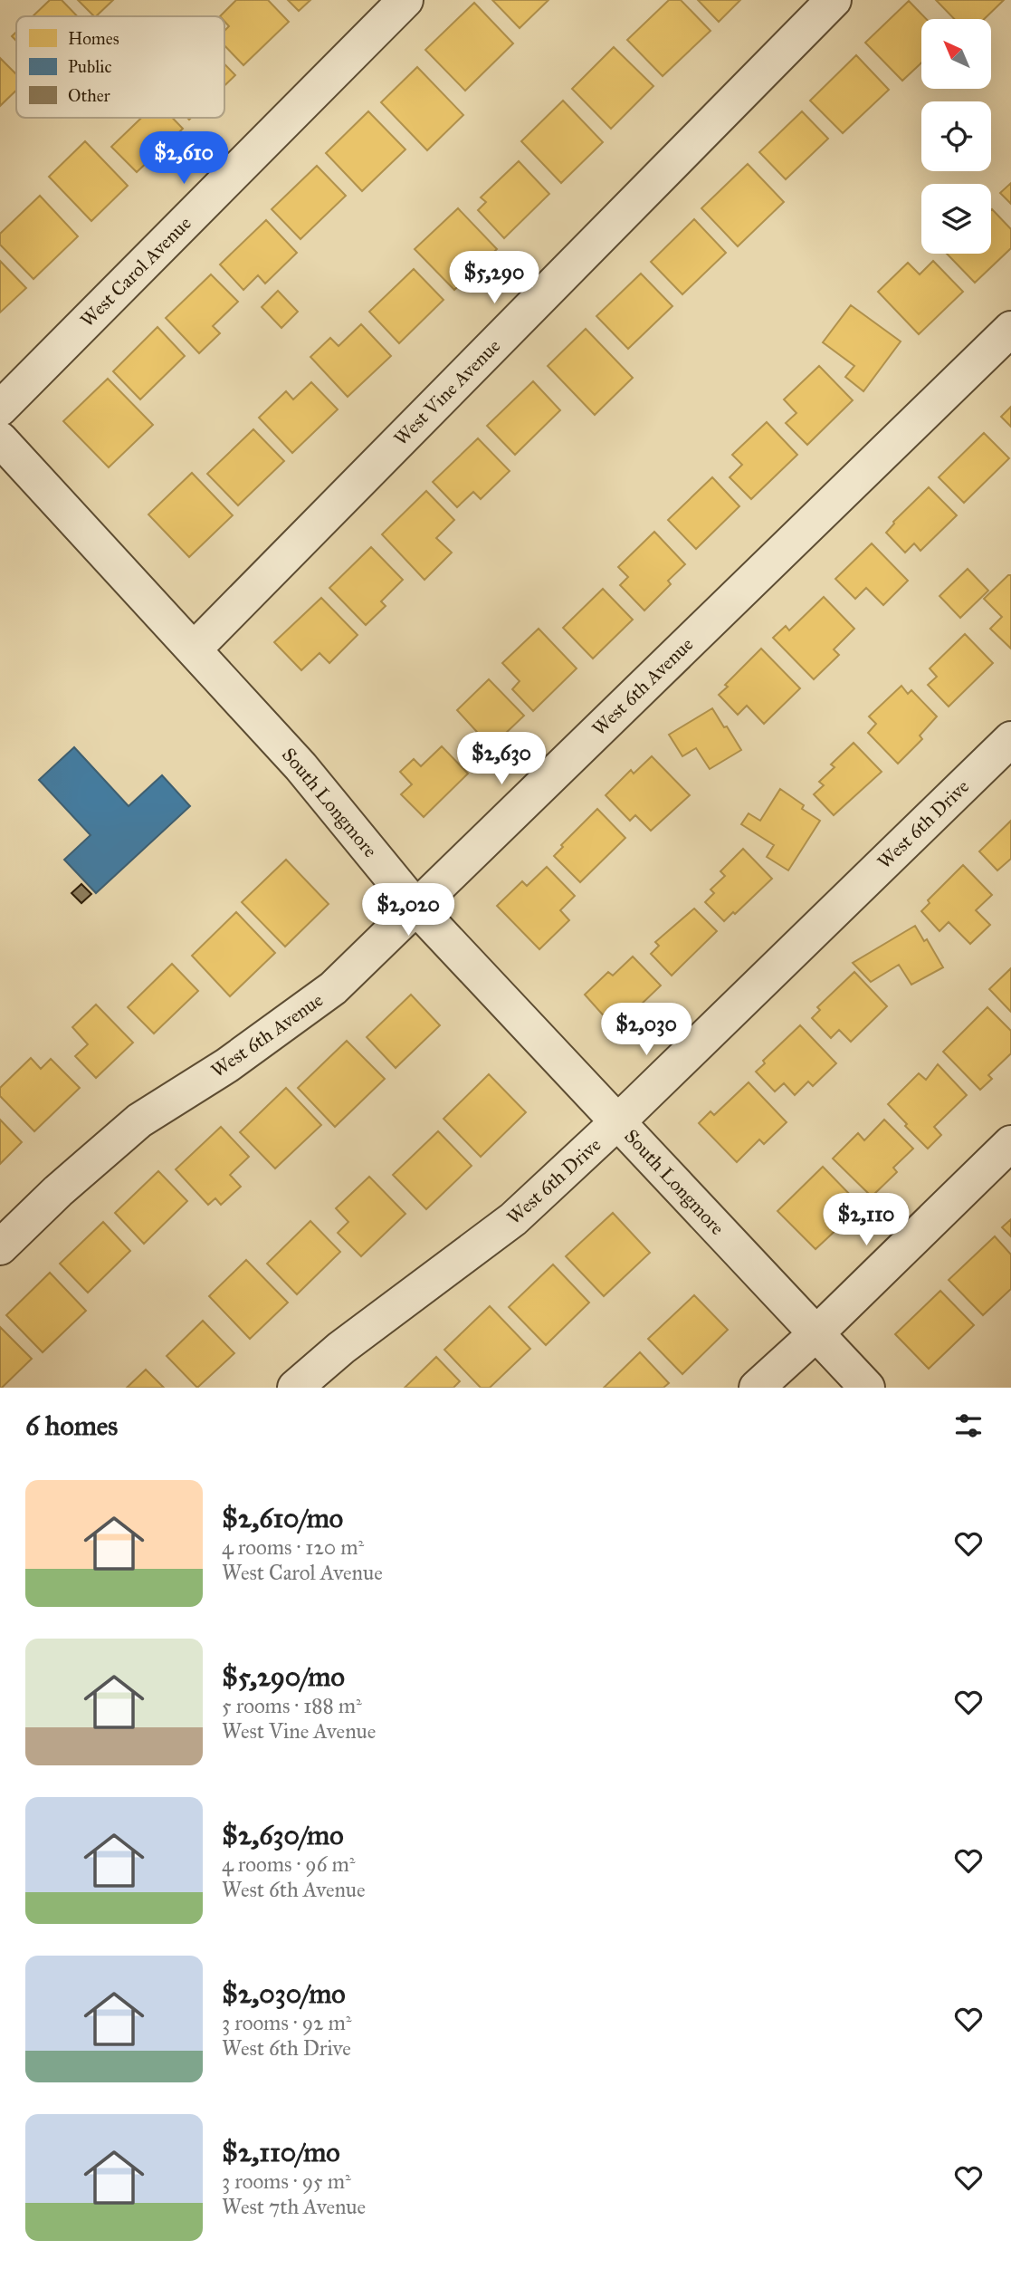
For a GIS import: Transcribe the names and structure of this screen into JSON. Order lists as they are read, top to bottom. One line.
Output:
{"streets":{"street":["West Carol Avenue","West Vine Avenue","West 6th Avenue","South Longmore","West 6th Drive"]},"crossings":[["West Vine Avenue","South Longmore"],["West 6th Avenue","South Longmore"],["South Longmore","West 6th Drive"]],"legend":["Homes","Public","Other"],"north":"top left","page":{"price":["$2,610","$5,290","$2,630","$2,020","$2,030","$2,110"],"heading":"6 homes","list":[{"name":"$2,610/mo","note":"4 rooms · 120 m² · West Carol Avenue"},{"name":"$5,290/mo","note":"5 rooms · 188 m² · West Vine Avenue"},{"name":"$2,630/mo","note":"4 rooms · 96 m² · West 6th Avenue"},{"name":"$2,030/mo","note":"3 rooms · 92 m² · West 6th Drive"},{"name":"$2,110/mo","note":"3 rooms · 95 m² · West 7th Avenue"}]}}
